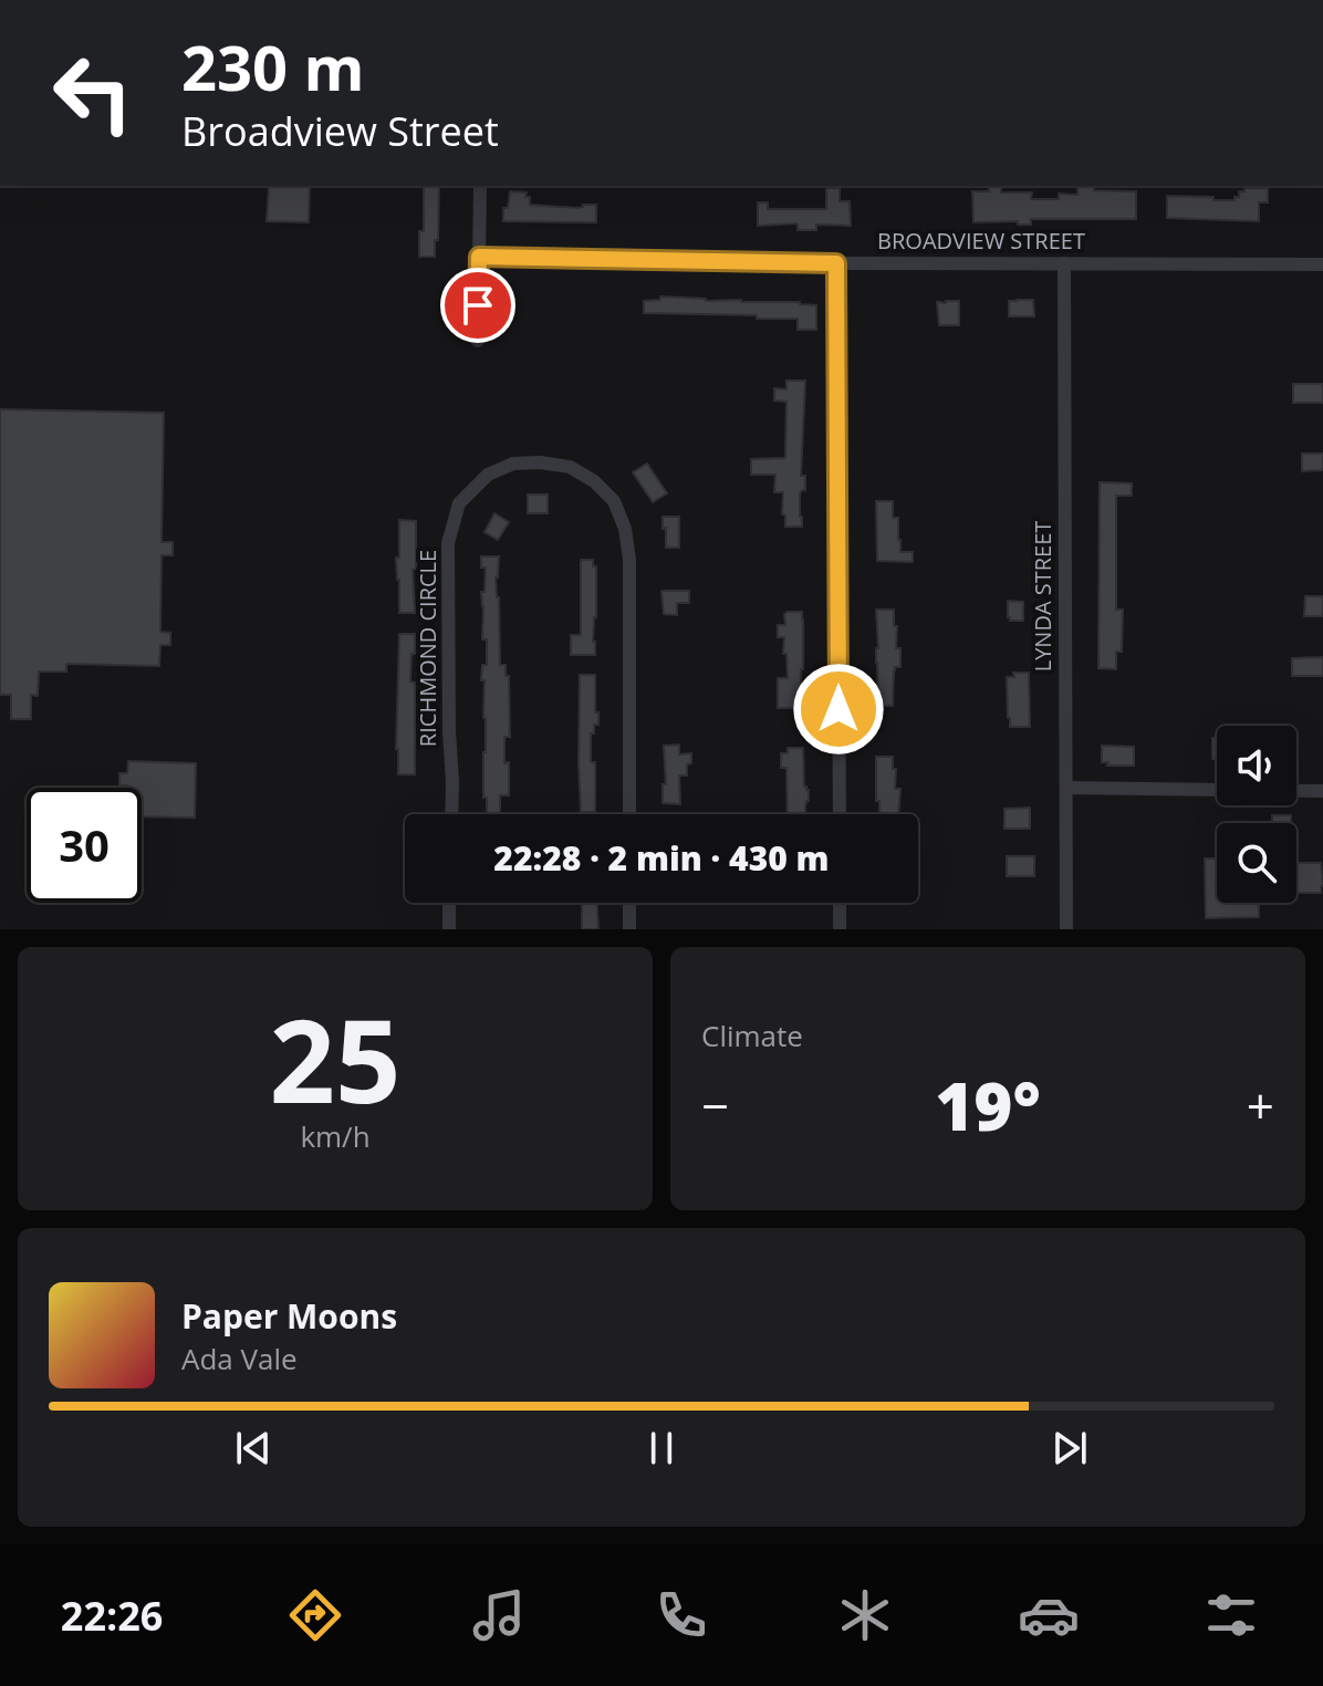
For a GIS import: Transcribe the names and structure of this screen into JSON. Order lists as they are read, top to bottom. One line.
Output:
{"streets":{"street":["BROADVIEW STREET","LYNDA STREET","RICHMOND CIRCLE"]},"crossings":[["BROADVIEW STREET","LYNDA STREET"]],"page":{"turn":["230 m","Broadview Street"],"limit":"30","trip":"22:28 · 2 min · 430 m","tile":[["25","km/h"],"Climate"],"heat":["−","19°","+"],"song":["Paper Moons","Ada Vale"],"tabs":"22:26"}}
